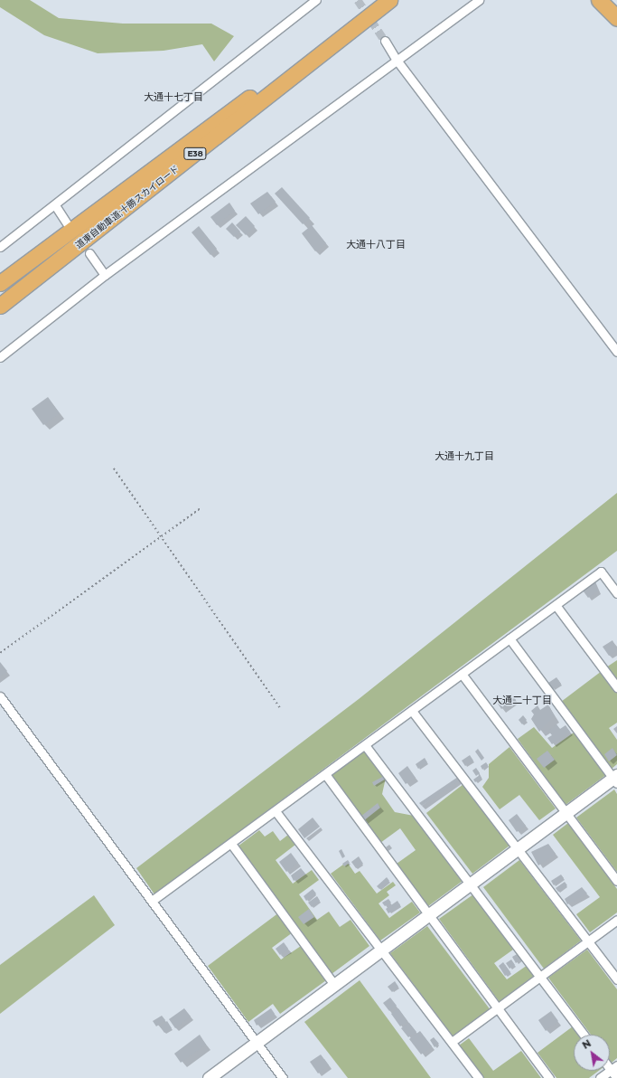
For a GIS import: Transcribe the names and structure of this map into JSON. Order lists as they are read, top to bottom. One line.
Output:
{"streets":{"highway":["E38","道東自動車道;十勝スカイロード"]},"districts":["大通十七丁目","大通十八丁目","大通十九丁目","大通二十丁目"],"north":"top left"}
